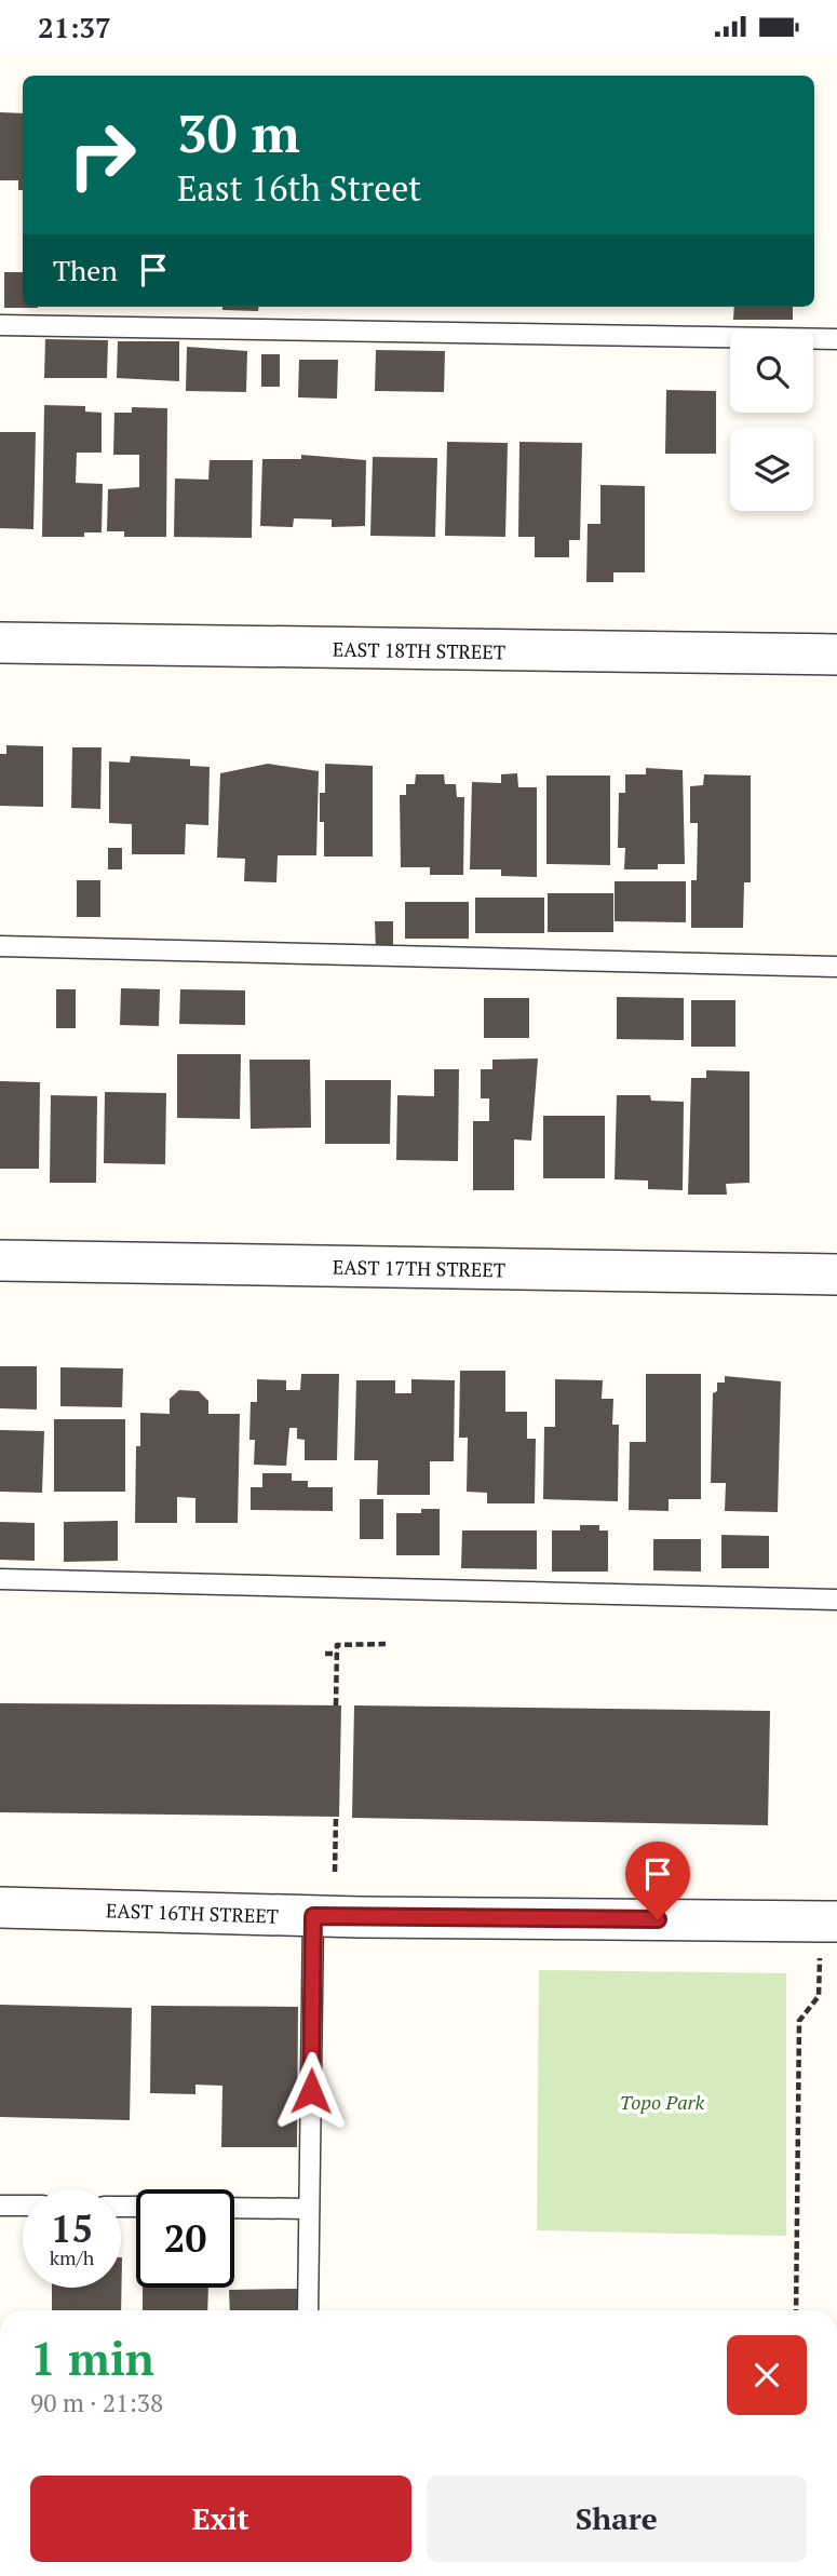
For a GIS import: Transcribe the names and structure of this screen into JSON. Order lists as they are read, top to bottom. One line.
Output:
{"streets":{"street":["EAST 18TH STREET","EAST 17TH STREET","EAST 16TH STREET"]},"parks":["Topo Park"],"page":{"status":"21:37","turn":["30 m","East 16th Street"],"then":"Then","speed":"15 km/h","limit":"20","heading":["1 min","90 m · 21:38"],"buttons":["Exit","Share"]}}
